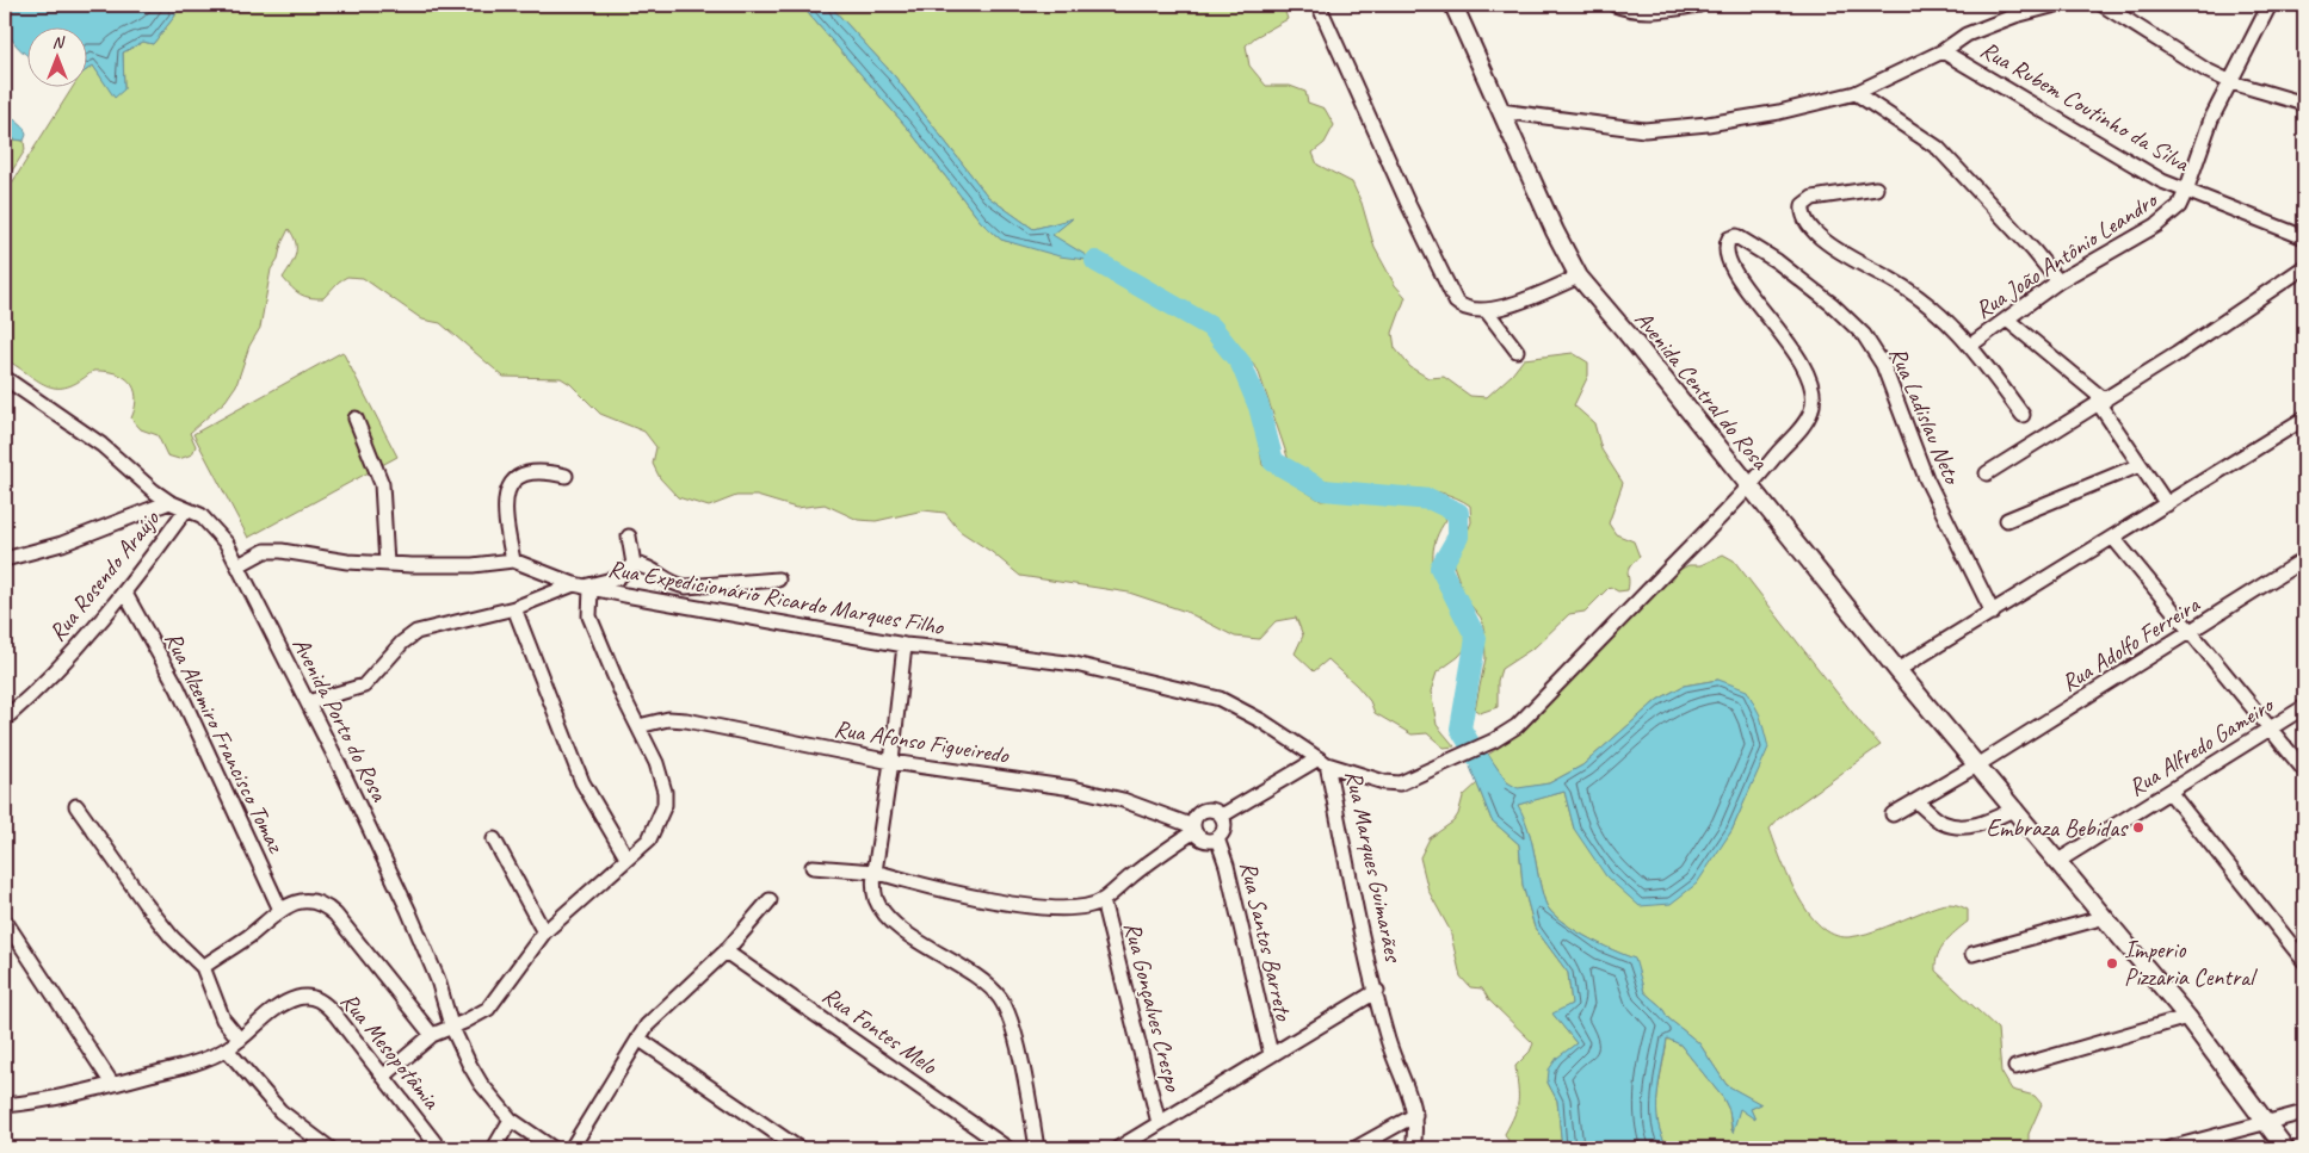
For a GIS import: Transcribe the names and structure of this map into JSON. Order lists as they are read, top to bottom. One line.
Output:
{"streets":{"street":["Rua Rubem Coutinho da Silva","Rua João Antônio Leandro","Avenida Central do Rosa","Rua Ladislau Neto","Rua Rosendo Araújo","Rua Expedicionário Ricardo Marques Filho","Rua Adolfo Ferreira","Avenida Porto do Rosa","Rua Alzemiro Francisco Tomaz","Rua Afonso Figueiredo","Rua Alfredo Gameiro","Rua Marques Guimarães","Rua Santos Barreto","Rua Gonçalves Crespo","Rua Fontes Melo","Rua Mesopotâmia"]},"crossings":[["Rua Rubem Coutinho da Silva","Rua João Antônio Leandro"],["Avenida Central do Rosa","Rua Ladislau Neto"],["Avenida Central do Rosa","Rua Adolfo Ferreira"],["Avenida Central do Rosa","Rua Alfredo Gameiro"],["Avenida Central do Rosa","Rua Marques Guimarães"],["Rua Ladislau Neto","Rua Marques Guimarães"],["Rua Rosendo Araújo","Avenida Porto do Rosa"],["Rua Rosendo Araújo","Rua Alzemiro Francisco Tomaz"],["Rua Expedicionário Ricardo Marques Filho","Avenida Porto do Rosa"],["Rua Expedicionário Ricardo Marques Filho","Rua Marques Guimarães"],["Rua Afonso Figueiredo","Rua Santos Barreto"]],"places":["Embraza Bebidas","Imperio Pizzaria Central"],"north":"top"}
